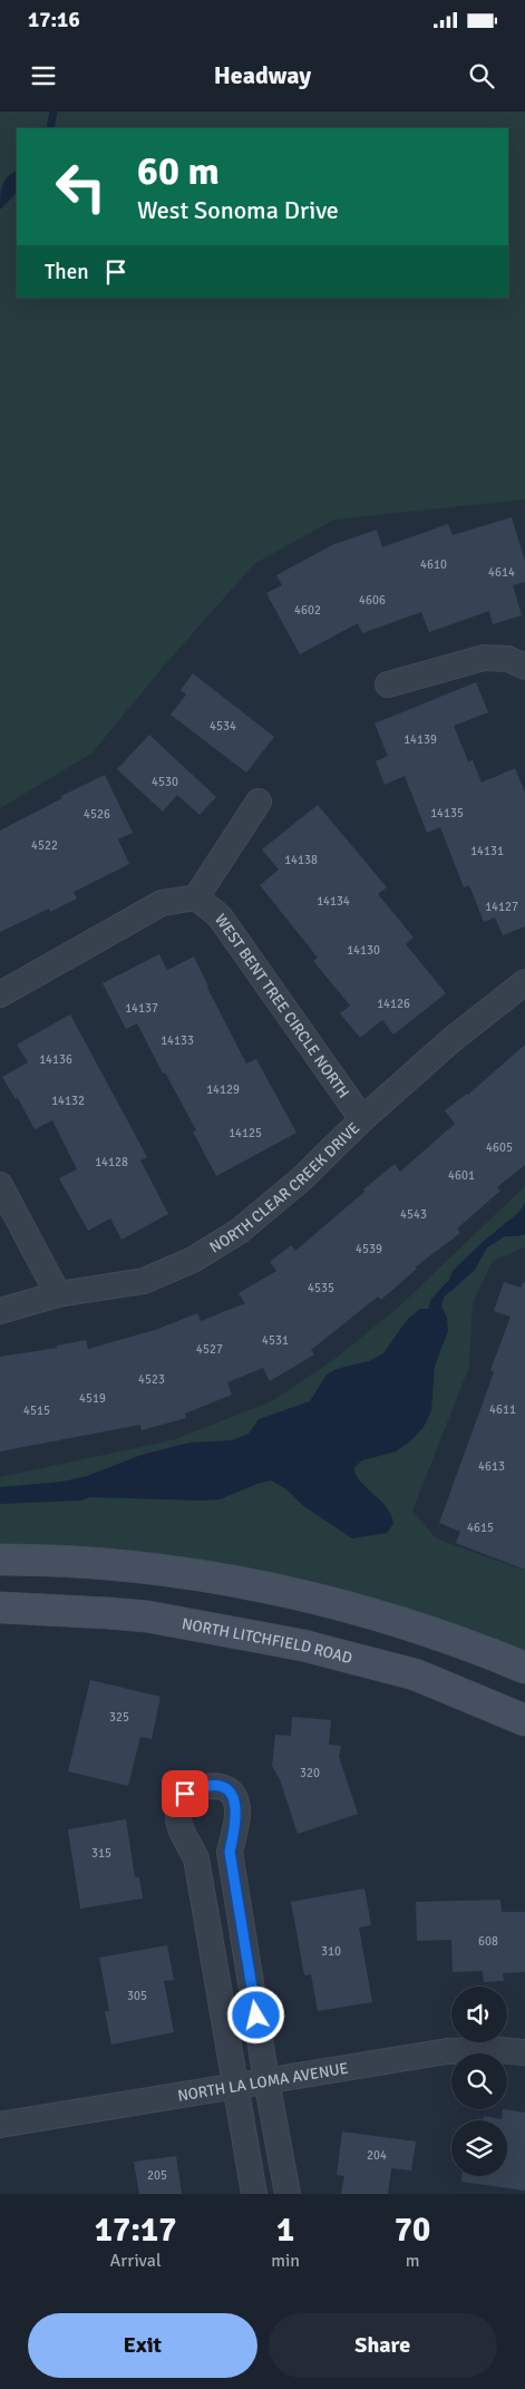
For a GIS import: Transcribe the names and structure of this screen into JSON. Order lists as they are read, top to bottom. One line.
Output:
{"streets":{"main road":["NORTH LITCHFIELD ROAD"],"street":["WEST BENT TREE CIRCLE NORTH","NORTH CLEAR CREEK DRIVE","NORTH LA LOMA AVENUE"]},"crossings":[["WEST BENT TREE CIRCLE NORTH","NORTH CLEAR CREEK DRIVE"]],"house_numbers":["4610","4614","4606","4602","4534","14139","4530","14135","4526","4522","14131","14138","14134","14127","14130","14126","14137","14133","14136","14129","14132","14125","4605","14128","4601","4543","4539","4535","4531","4527","4523","4519","4611","4515","4613","4615","325","320","315","608","310","305","204","205"],"page":{"status":"17:16","header":"Headway","turn":["60 m","West Sonoma Drive"],"then":"Then","eta":["17:17","Arrival","1","min","70","m"],"buttons":["Exit","Share"]}}
